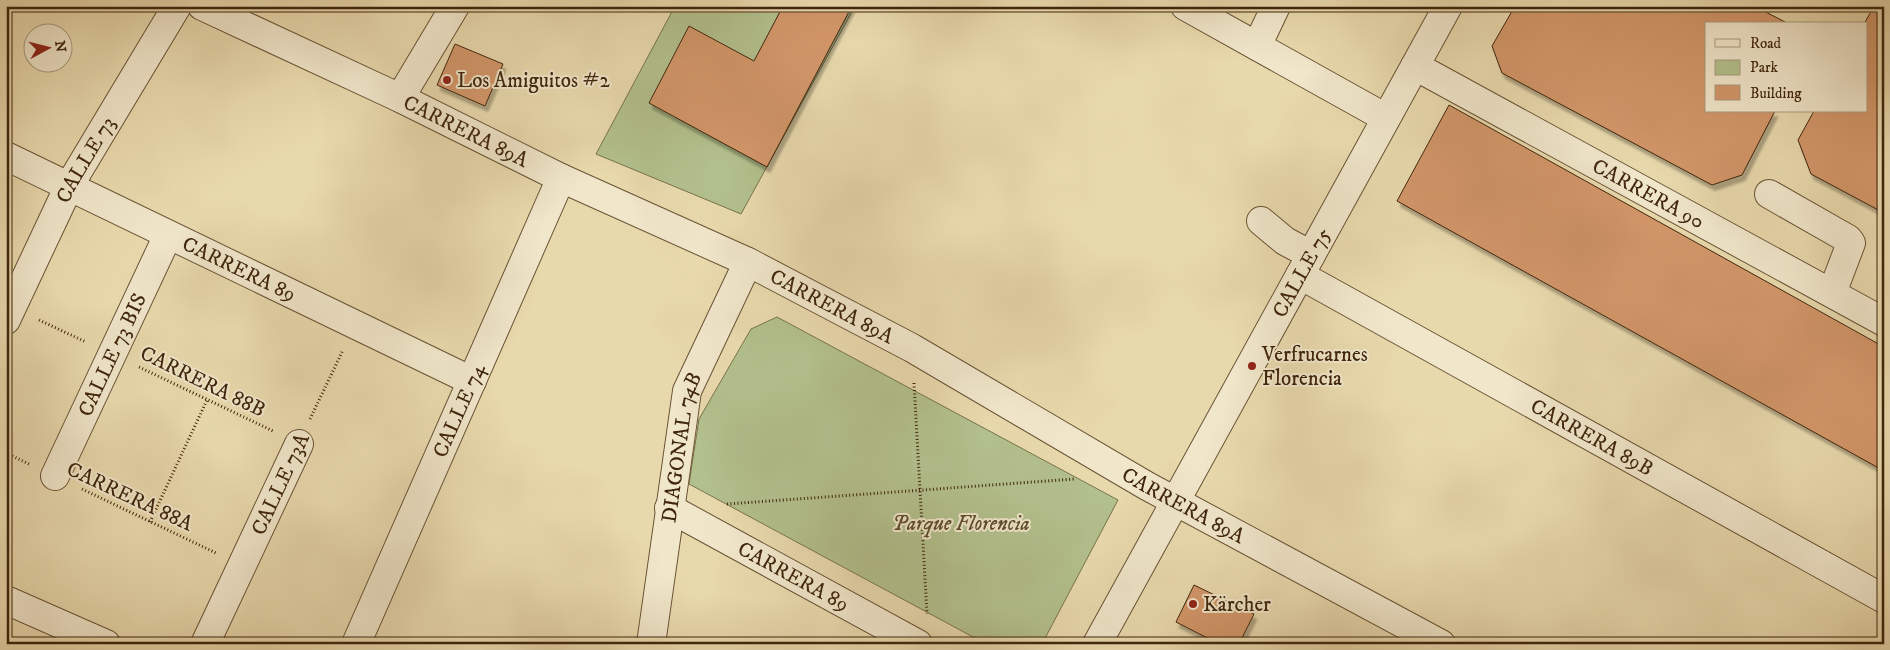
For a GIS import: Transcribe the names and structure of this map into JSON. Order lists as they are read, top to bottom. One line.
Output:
{"streets":{"street":["CARRERA 89A","CALLE 73","CARRERA 90","CARRERA 89","CALLE 75","CALLE 73 BIS","CALLE 74","CARRERA 89B","DIAGONAL 74B","CALLE 73A"],"path":["CARRERA 88B","CARRERA 88A"]},"crossings":[["CARRERA 89A","CALLE 75"],["CARRERA 89A","CALLE 74"],["CARRERA 89A","DIAGONAL 74B"],["CALLE 73","CARRERA 89"],["CALLE 73","CARRERA 88B"],["CARRERA 90","CALLE 75"],["CARRERA 89","CALLE 73 BIS"],["CARRERA 89","CALLE 74"],["CARRERA 89","DIAGONAL 74B"],["CARRERA 89","CALLE 73A"],["CALLE 75","CARRERA 89B"],["CALLE 73 BIS","CARRERA 88B"],["CALLE 73 BIS","CARRERA 88A"],["CARRERA 88B","CALLE 73A"],["CALLE 73A","CARRERA 88A"]],"parks":["Parque Florencia"],"places":["Los Amiguitos #2","Verfrucarnes Florencia","Kärcher"],"legend":["Road","Park","Building"],"north":"right"}
